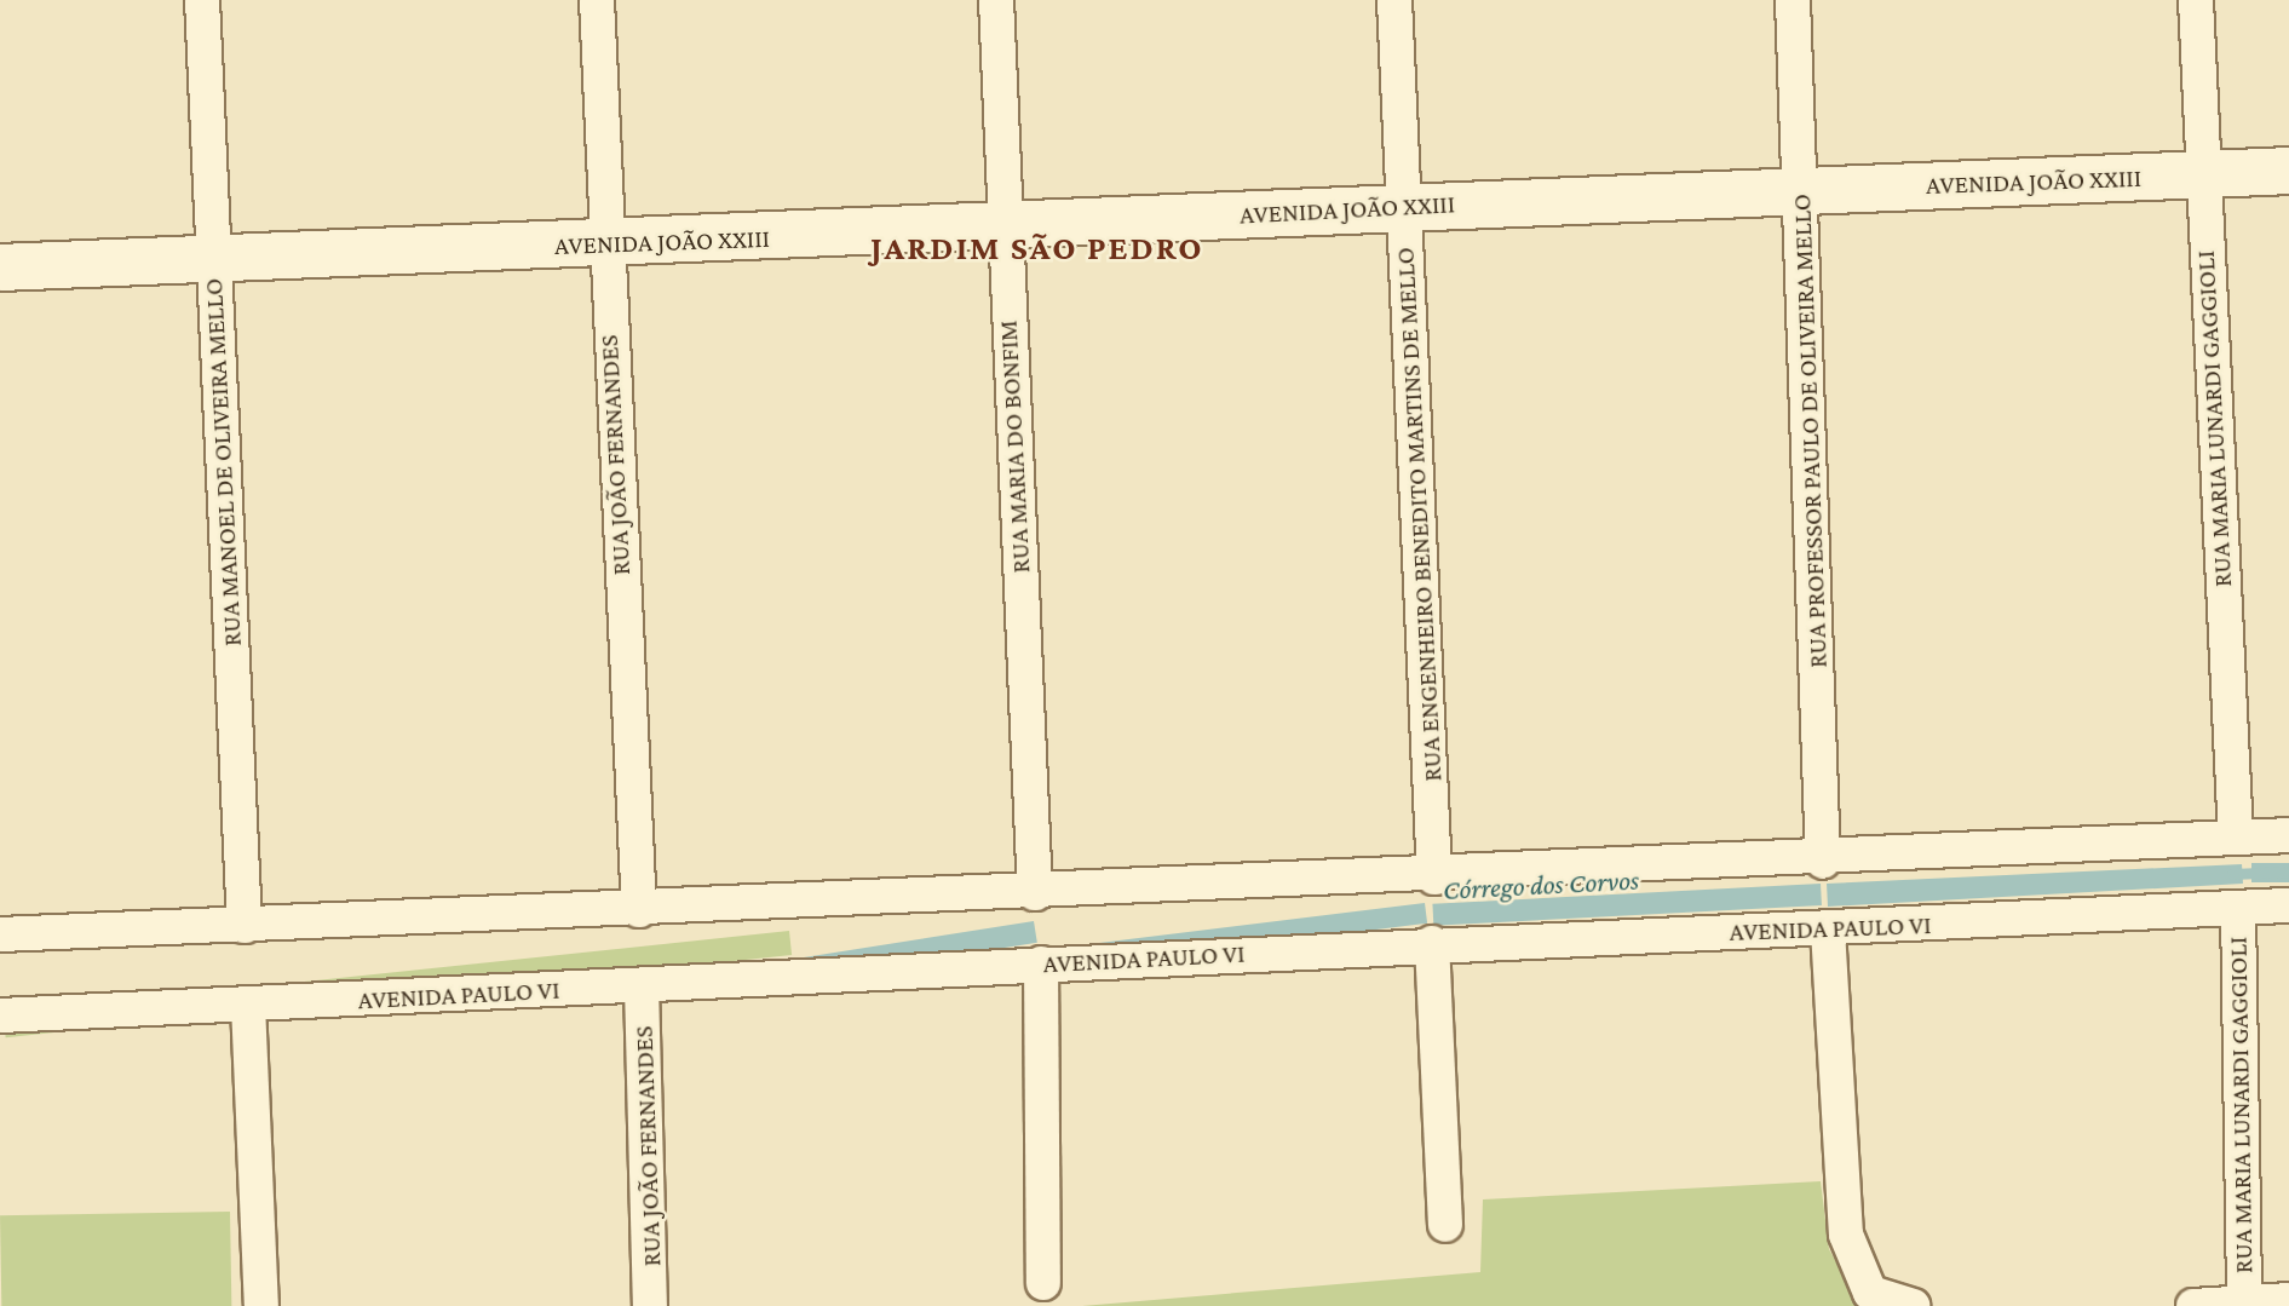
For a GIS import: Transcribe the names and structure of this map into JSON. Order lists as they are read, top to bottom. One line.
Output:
{"streets":{"street":["AVENIDA JOÃO XXIII","RUA MARIA LUNARDI GAGGIOLI","RUA PROFESSOR PAULO DE OLIVEIRA MELLO","RUA MARIA DO BONFIM","RUA JOÃO FERNANDES","RUA MANOEL DE OLIVEIRA MELLO","RUA ENGENHEIRO BENEDITO MARTINS DE MELLO","AVENIDA PAULO VI"]},"crossings":[["AVENIDA JOÃO XXIII","RUA MARIA LUNARDI GAGGIOLI"],["AVENIDA JOÃO XXIII","RUA PROFESSOR PAULO DE OLIVEIRA MELLO"],["AVENIDA JOÃO XXIII","RUA MARIA DO BONFIM"],["AVENIDA JOÃO XXIII","RUA JOÃO FERNANDES"],["AVENIDA JOÃO XXIII","RUA MANOEL DE OLIVEIRA MELLO"],["AVENIDA JOÃO XXIII","RUA ENGENHEIRO BENEDITO MARTINS DE MELLO"],["RUA MARIA LUNARDI GAGGIOLI","AVENIDA PAULO VI"],["RUA JOÃO FERNANDES","AVENIDA PAULO VI"]],"districts":["JARDIM SÃO PEDRO"],"water":["Córrego dos Corvos"]}
